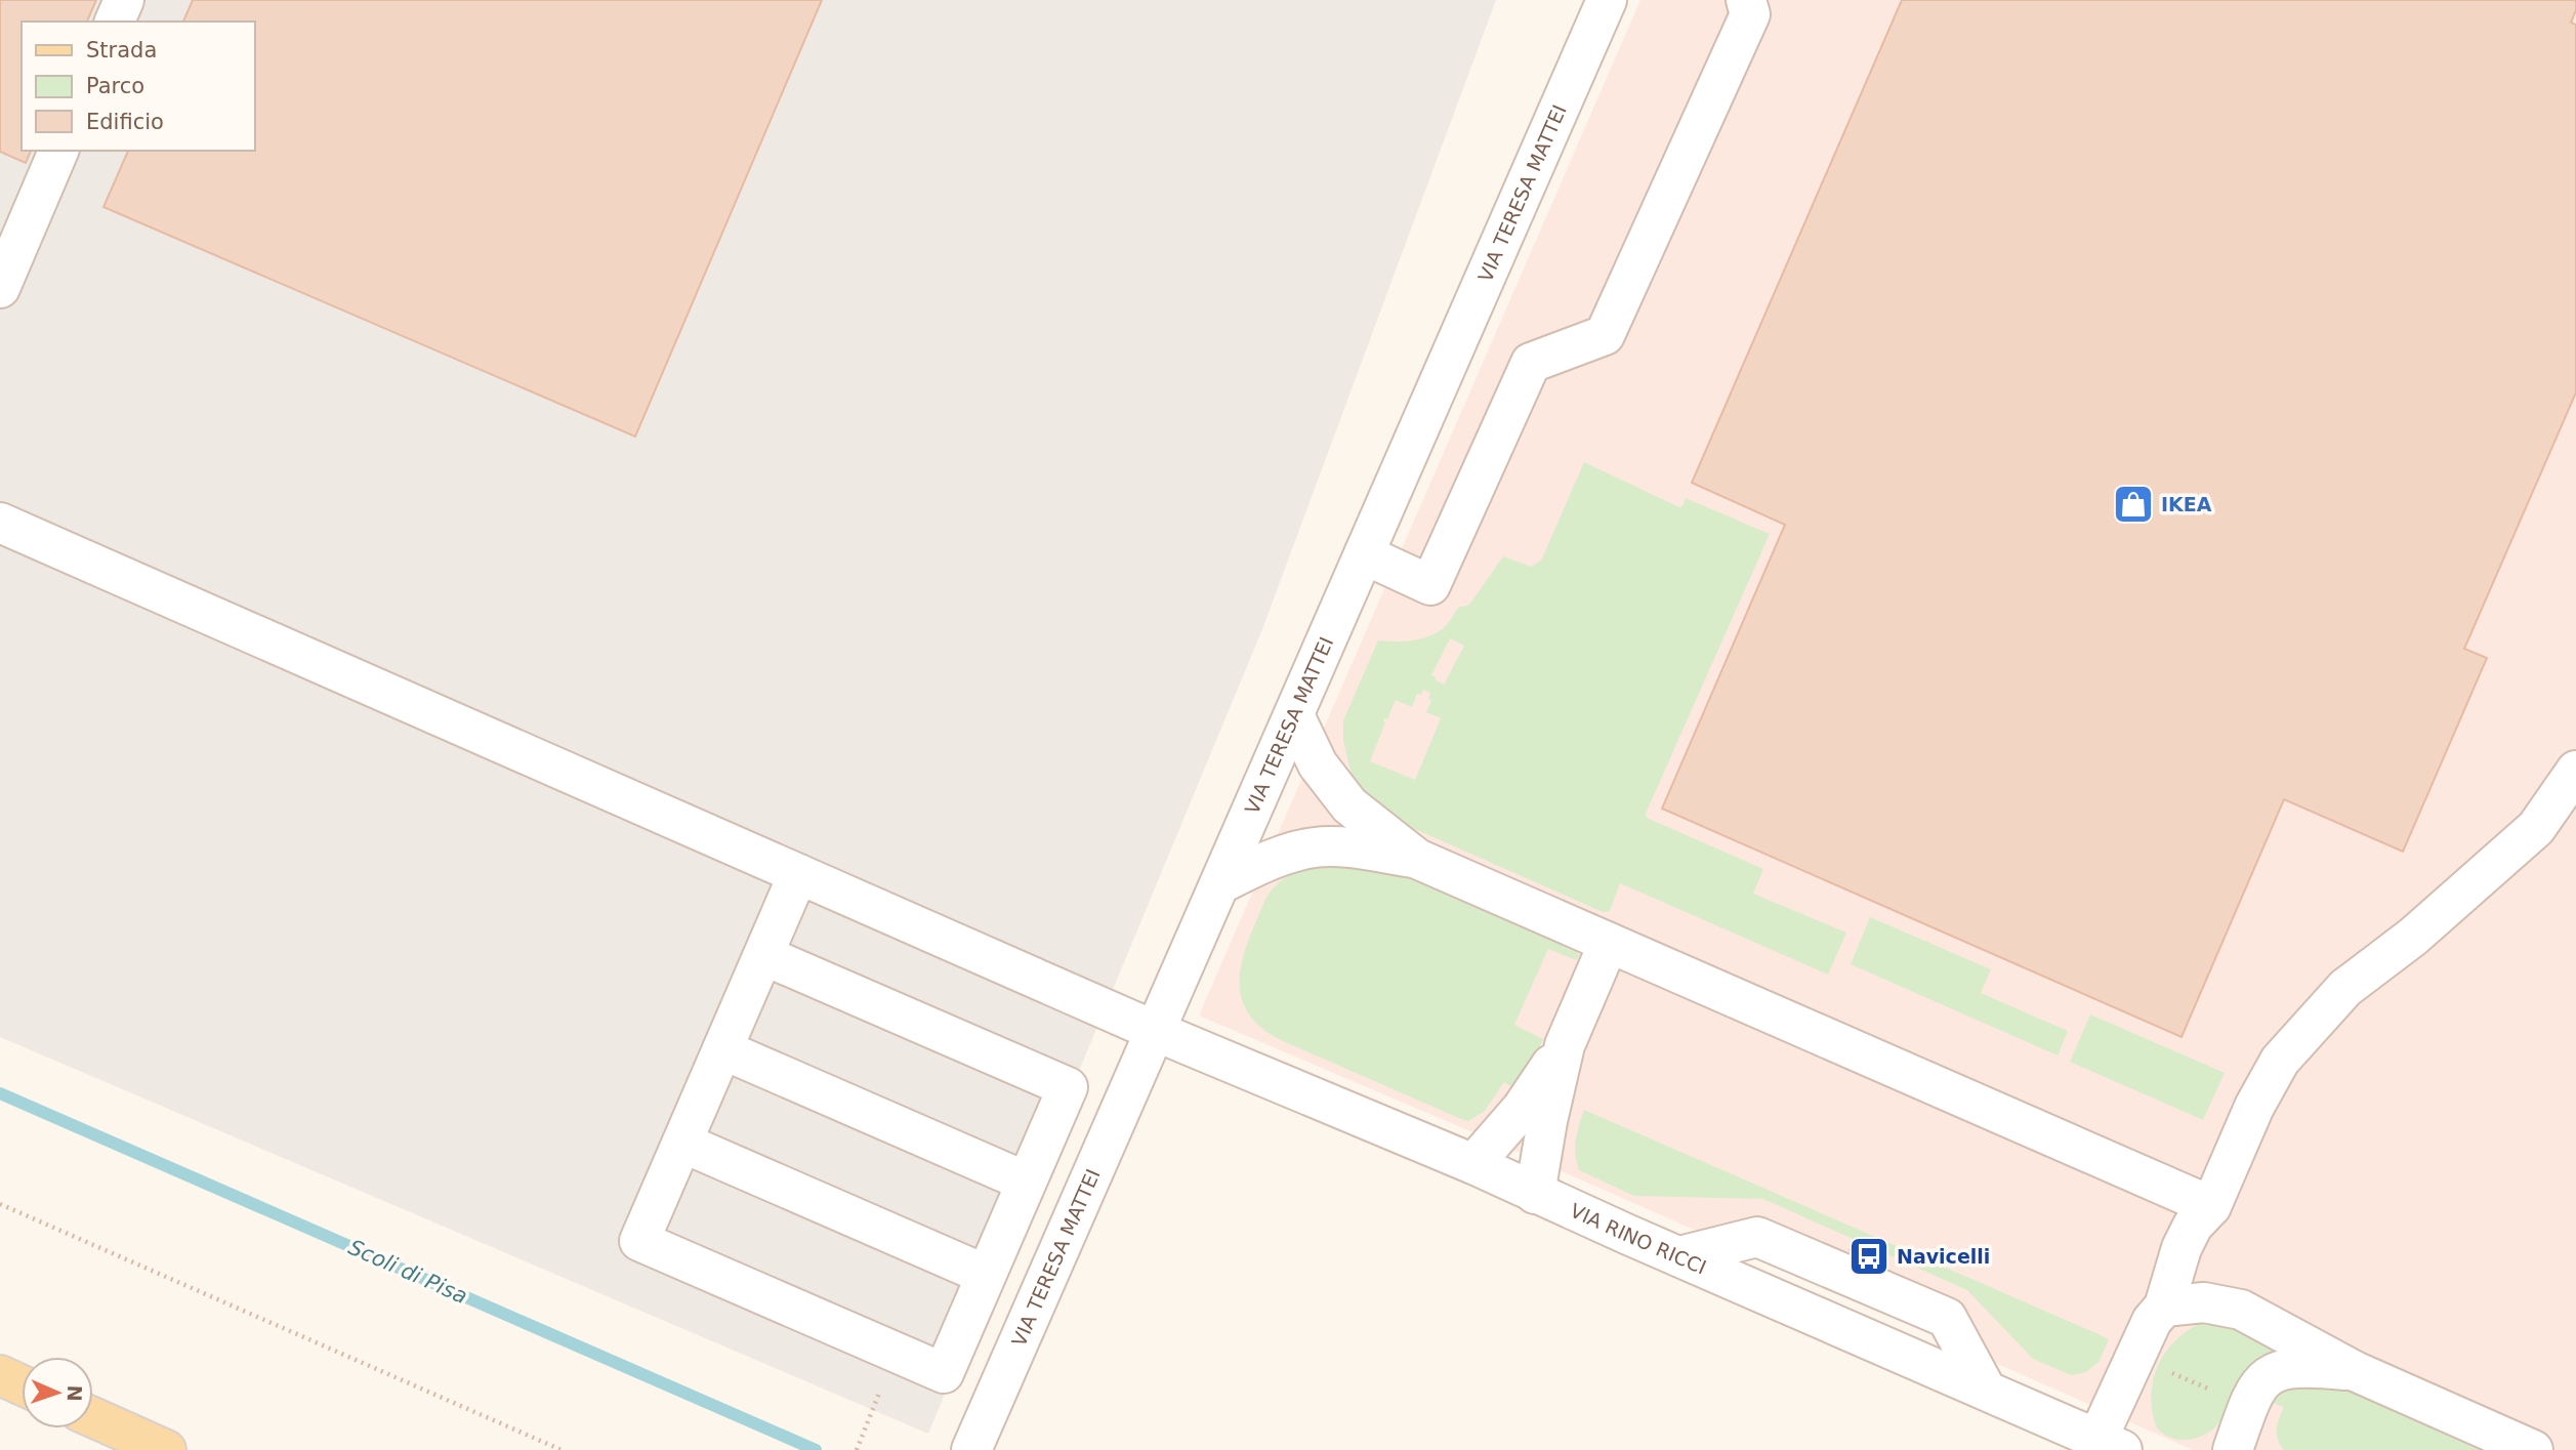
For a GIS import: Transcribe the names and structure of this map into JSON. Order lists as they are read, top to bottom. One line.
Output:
{"streets":{"street":["VIA TERESA MATTEI","VIA RINO RICCI"]},"crossings":[["VIA TERESA MATTEI","VIA RINO RICCI"]],"water":["Scoli di Pisa"],"places":{"shop":["IKEA"],"bus stop":["Navicelli"]},"legend":["Strada","Parco","Edificio"],"north":"right"}
